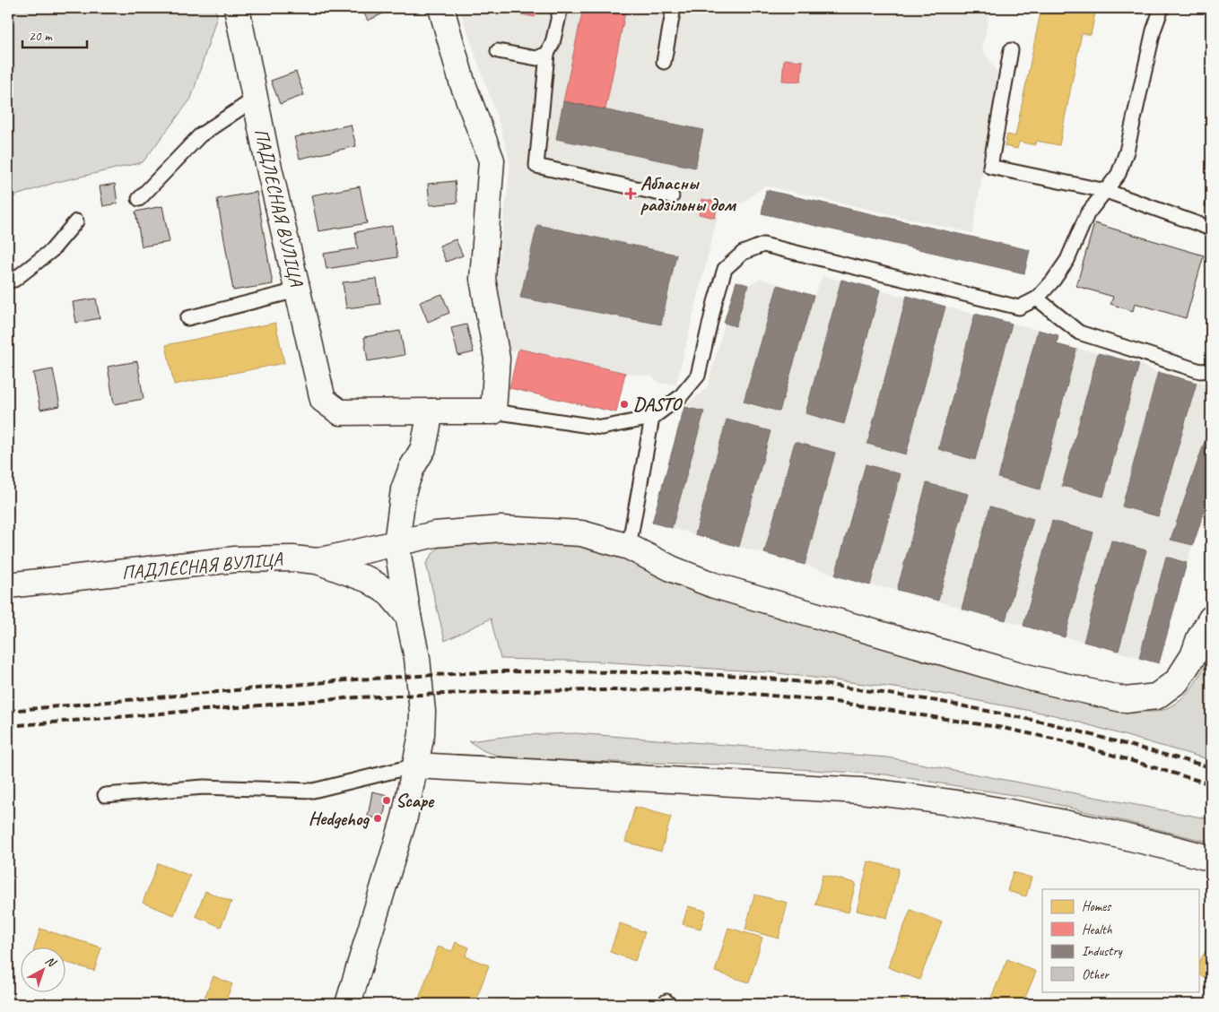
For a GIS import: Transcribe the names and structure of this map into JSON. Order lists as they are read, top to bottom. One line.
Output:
{"streets":{"street":["ПАДЛЕСНАЯ ВУЛІЦА"]},"places":{"health":["Абласны радзільны дом"],"other":["DASTO","Scape","Hedgehog"]},"legend":["Homes","Health","Industry","Other"],"scale_bar":"20 m","north":"top right"}
